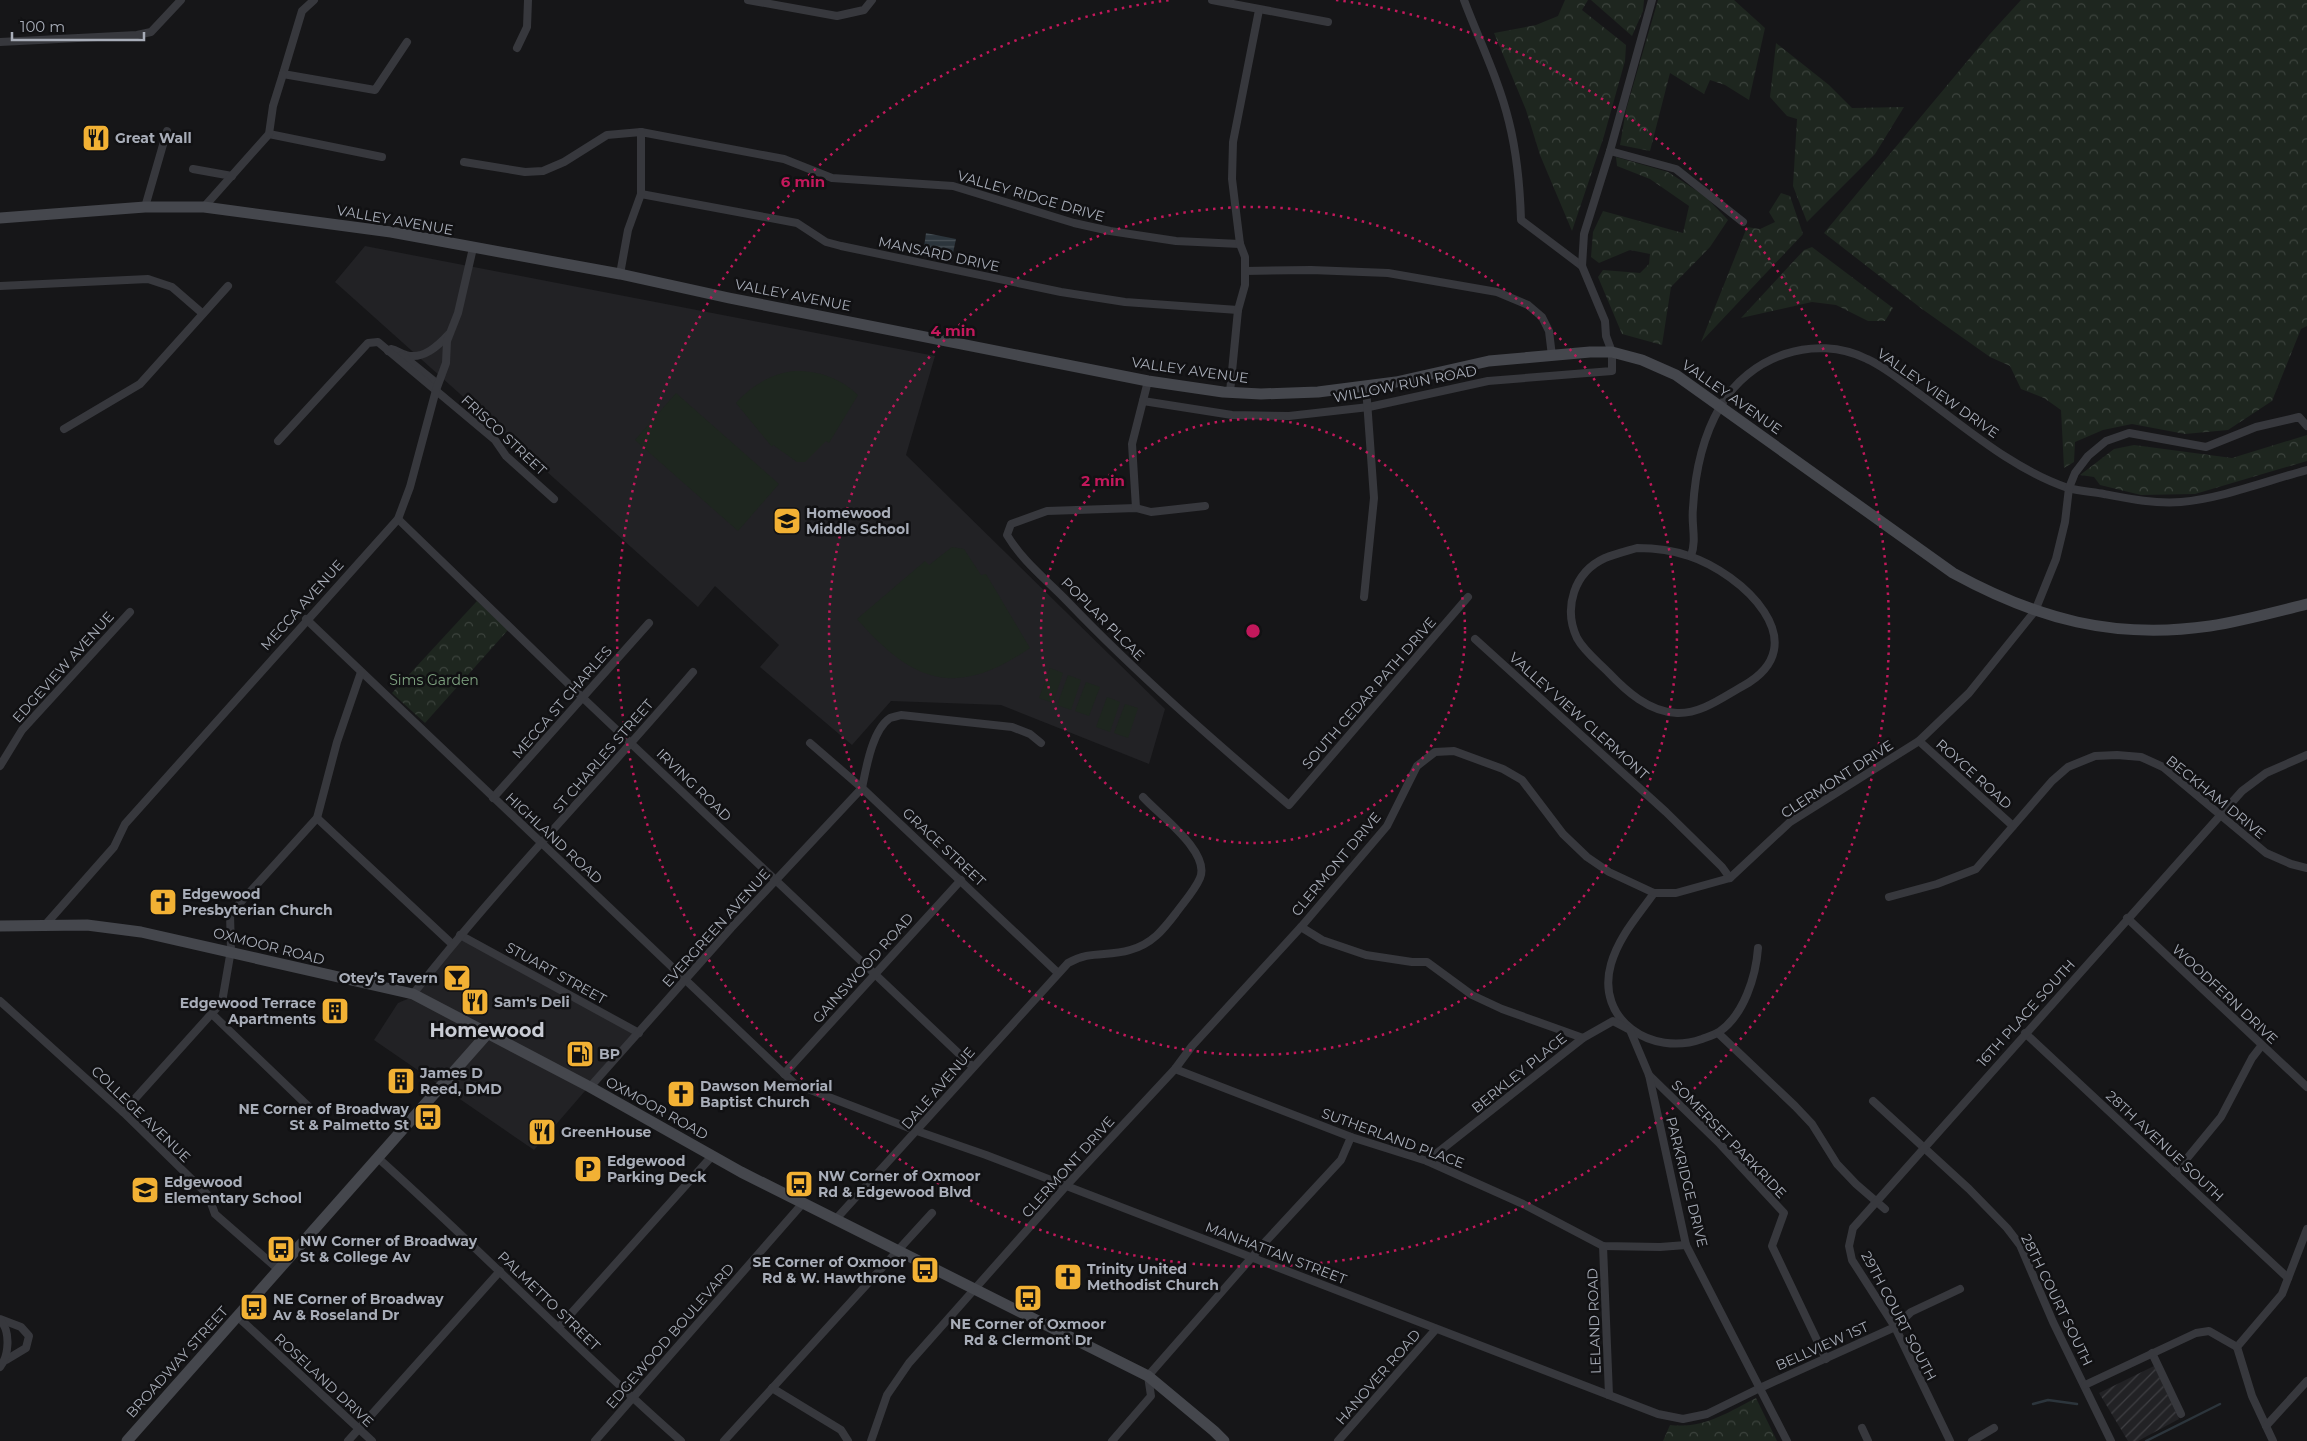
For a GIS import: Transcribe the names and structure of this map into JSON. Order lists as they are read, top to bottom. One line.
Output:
{"streets":{"main road":["VALLEY AVENUE","OXMOOR ROAD","BROADWAY STREET"],"street":["VALLEY RIDGE DRIVE","MANSARD DRIVE","WILLOW RUN ROAD","VALLEY VIEW DRIVE","FRISCO STREET","MECCA AVENUE","POPLAR PLCAE","EDGEVIEW AVENUE","SOUTH CEDAR PATH DRIVE","MECCA ST CHARLES","VALLEY VIEW CLERMONT","ST CHARLES STREET","ROYCE ROAD","CLERMONT DRIVE","IRVING ROAD","BECKHAM DRIVE","HIGHLAND ROAD","GRACE STREET","EVERGREEN AVENUE","GAINSWOOD ROAD","STUART STREET","WOODFERN DRIVE","16TH PLACE SOUTH","BERKLEY PLACE","DALE AVENUE","COLLEGE AVENUE","SUTHERLAND PLACE","SOMERSET PARKRIDE","28TH AVENUE SOUTH","PARKRIDGE DRIVE","MANHATTAN STREET","28TH COURT SOUTH","PALMETTO STREET","29TH COURT SOUTH","LELAND ROAD","EDGEWOOD BOULEVARD","BELLVIEW 1ST","HANOVER ROAD","ROSELAND DRIVE"]},"crossings":[["VALLEY AVENUE","WILLOW RUN ROAD"],["VALLEY AVENUE","VALLEY VIEW DRIVE"],["VALLEY AVENUE","MECCA AVENUE"],["VALLEY AVENUE","CLERMONT DRIVE"],["VALLEY VIEW DRIVE","CLERMONT DRIVE"],["FRISCO STREET","MECCA AVENUE"],["MECCA AVENUE","IRVING ROAD"],["MECCA AVENUE","HIGHLAND ROAD"],["MECCA AVENUE","OXMOOR ROAD"],["POPLAR PLCAE","SOUTH CEDAR PATH DRIVE"],["MECCA ST CHARLES","IRVING ROAD"],["MECCA ST CHARLES","HIGHLAND ROAD"],["VALLEY VIEW CLERMONT","CLERMONT DRIVE"],["ST CHARLES STREET","IRVING ROAD"],["ST CHARLES STREET","HIGHLAND ROAD"],["ST CHARLES STREET","OXMOOR ROAD"],["ST CHARLES STREET","STUART STREET"],["ROYCE ROAD","CLERMONT DRIVE"],["ROYCE ROAD","BECKHAM DRIVE"],["CLERMONT DRIVE","OXMOOR ROAD"],["CLERMONT DRIVE","SUTHERLAND PLACE"],["CLERMONT DRIVE","MANHATTAN STREET"],["IRVING ROAD","EVERGREEN AVENUE"],["IRVING ROAD","GAINSWOOD ROAD"],["IRVING ROAD","DALE AVENUE"],["BECKHAM DRIVE","16TH PLACE SOUTH"],["HIGHLAND ROAD","EVERGREEN AVENUE"],["HIGHLAND ROAD","GAINSWOOD ROAD"],["HIGHLAND ROAD","MANHATTAN STREET"],["GRACE STREET","EVERGREEN AVENUE"],["GRACE STREET","GAINSWOOD ROAD"],["GRACE STREET","DALE AVENUE"],["EVERGREEN AVENUE","OXMOOR ROAD"],["EVERGREEN AVENUE","STUART STREET"],["OXMOOR ROAD","DALE AVENUE"],["OXMOOR ROAD","EDGEWOOD BOULEVARD"],["OXMOOR ROAD","BROADWAY STREET"],["GAINSWOOD ROAD","MANHATTAN STREET"],["WOODFERN DRIVE","16TH PLACE SOUTH"],["16TH PLACE SOUTH","28TH AVENUE SOUTH"],["16TH PLACE SOUTH","28TH COURT SOUTH"],["16TH PLACE SOUTH","29TH COURT SOUTH"],["BERKLEY PLACE","SUTHERLAND PLACE"],["BERKLEY PLACE","PARKRIDGE DRIVE"],["DALE AVENUE","MANHATTAN STREET"],["COLLEGE AVENUE","BROADWAY STREET"],["SUTHERLAND PLACE","PARKRIDGE DRIVE"],["SUTHERLAND PLACE","LELAND ROAD"],["SOMERSET PARKRIDE","PARKRIDGE DRIVE"],["SOMERSET PARKRIDE","BELLVIEW 1ST"],["PARKRIDGE DRIVE","MANHATTAN STREET"],["PARKRIDGE DRIVE","BELLVIEW 1ST"],["MANHATTAN STREET","LELAND ROAD"],["MANHATTAN STREET","BELLVIEW 1ST"],["MANHATTAN STREET","HANOVER ROAD"],["PALMETTO STREET","EDGEWOOD BOULEVARD"],["PALMETTO STREET","BROADWAY STREET"],["29TH COURT SOUTH","BELLVIEW 1ST"],["BROADWAY STREET","ROSELAND DRIVE"]],"districts":["Homewood"],"parks":["Sims Garden"],"places":{"restaurant":["Great Wall","Sam's Deli","GreenHouse"],"school or university":["Homewood Middle School","Edgewood Elementary School"],"church":["Edgewood Presbyterian Church","Dawson Memorial Baptist Church","Trinity United Methodist Church"],"bar":["Otey’s Tavern"],"building":["Edgewood Terrace Apartments","James D Reed, DMD"],"fuel station":["BP"],"bus stop":["NE Corner of Broadway St & Palmetto St","NW Corner of Oxmoor Rd & Edgewood Blvd","NW Corner of Broadway St & College Av","SE Corner of Oxmoor Rd & W. Hawthrone","NE Corner of Oxmoor Rd & Clermont Dr","NE Corner of Broadway Av & Roseland Dr"],"parking":["Edgewood Parking Deck"]},"scale_bar":"100 m","rings":["6 min","4 min","2 min"]}
